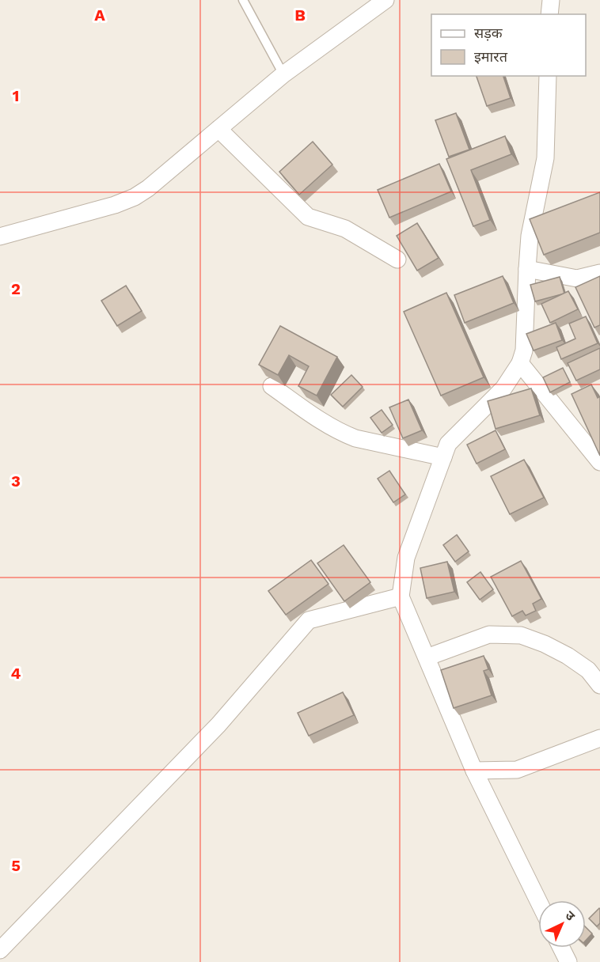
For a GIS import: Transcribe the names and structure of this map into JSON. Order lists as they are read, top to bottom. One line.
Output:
{"legend":["सड़क","इमारत"],"north":"top right","grid":{"columns":["A","B"],"rows":["1","2","3","4","5"]}}
